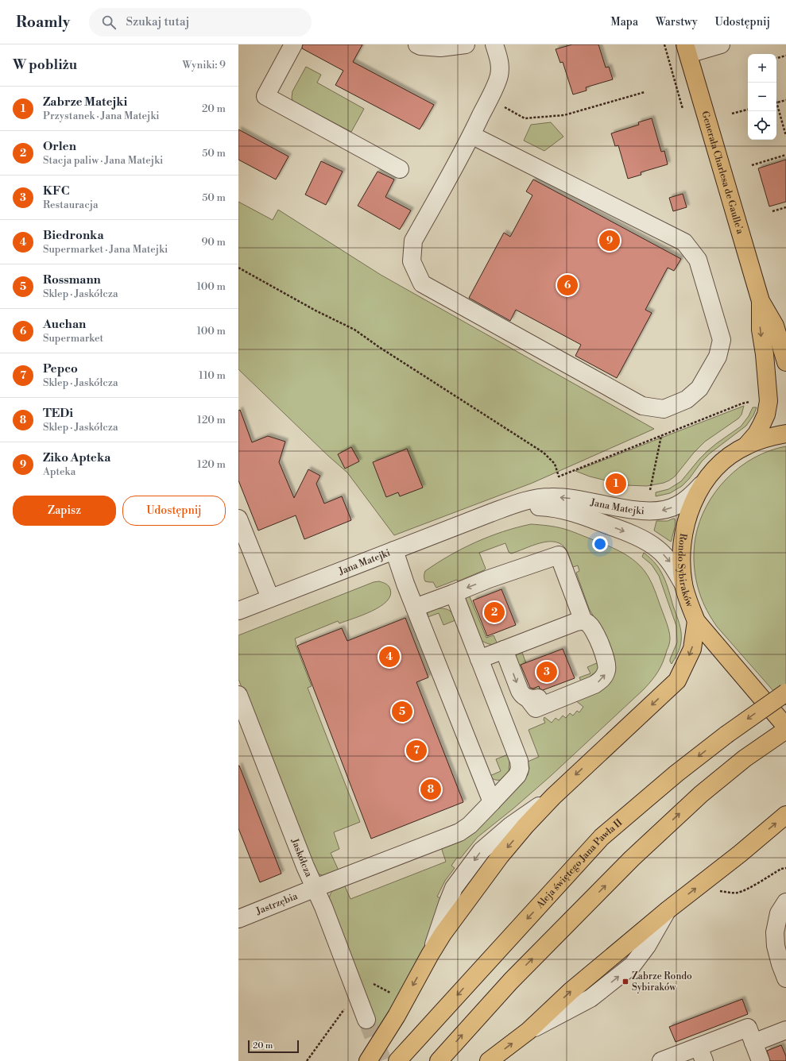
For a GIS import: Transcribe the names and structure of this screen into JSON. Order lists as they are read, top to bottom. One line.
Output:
{"streets":{"main road":["Generała Charlesa de Gaulle'a","Rondo Sybiraków","Aleja świętego Jana Pawła II"],"street":["Jana Matejki","Jaskółcza","Jastrzębia"]},"crossings":[["Generała Charlesa de Gaulle'a","Rondo Sybiraków"],["Jana Matejki","Rondo Sybiraków"],["Jaskółcza","Jastrzębia"]],"places":{"transit":["Zabrze Rondo Sybiraków"]},"scale_bar":"20 m","page":{"header":"Roamly","search":"Szukaj tutaj","nav":["Mapa","Warstwy","Udostępnij"],"heading":["W pobliżu","Wyniki: 9"],"map_buttons":["+","−"],"list":[{"mark":"1","name":"Zabrze Matejki","note":"Przystanek · Jana Matejki","value":"20 m"},{"mark":"2","name":"Orlen","note":"Stacja paliw · Jana Matejki","value":"50 m"},{"mark":"3","name":"KFC","note":"Restauracja","value":"50 m"},{"mark":"4","name":"Biedronka","note":"Supermarket · Jana Matejki","value":"90 m"},{"mark":"5","name":"Rossmann","note":"Sklep · Jaskółcza","value":"100 m"},{"mark":"6","name":"Auchan","note":"Supermarket","value":"100 m"},{"mark":"7","name":"Pepco","note":"Sklep · Jaskółcza","value":"110 m"},{"mark":"8","name":"TEDi","note":"Sklep · Jaskółcza","value":"120 m"},{"mark":"9","name":"Ziko Apteka","note":"Apteka","value":"120 m"}],"pins":["9","6","1","2","4","3","5","7","8"],"buttons":["Zapisz","Udostępnij"],"scale":"20 m"}}
